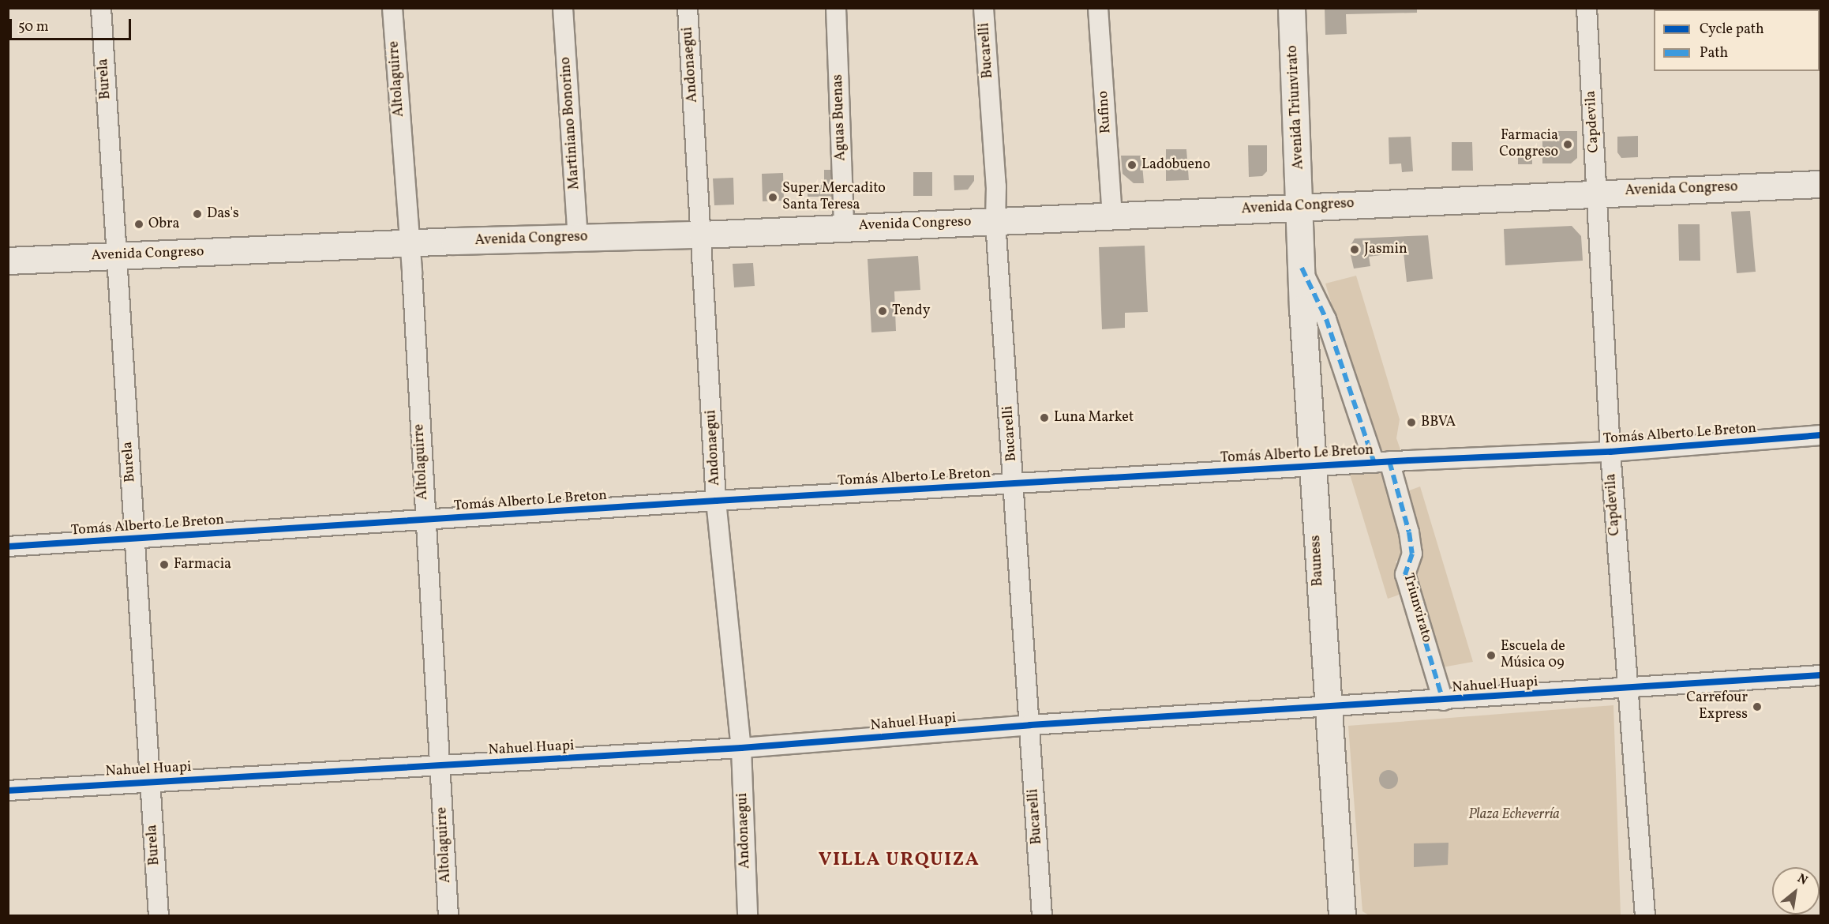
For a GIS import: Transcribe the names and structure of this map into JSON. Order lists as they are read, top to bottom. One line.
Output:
{"streets":{"main road":["Avenida Triunvirato","Avenida Congreso","Bauness"],"street":["Bucarelli","Andonaegui","Burela","Altolaguirre","Rufino","Aguas Buenas","Capdevila","Martiniano Bonorino","Tomás Alberto Le Breton","Triunvirato","Nahuel Huapi"]},"crossings":[["Bucarelli","Avenida Congreso"],["Bucarelli","Tomás Alberto Le Breton"],["Bucarelli","Nahuel Huapi"],["Andonaegui","Avenida Congreso"],["Andonaegui","Tomás Alberto Le Breton"],["Andonaegui","Nahuel Huapi"],["Burela","Avenida Congreso"],["Burela","Tomás Alberto Le Breton"],["Burela","Nahuel Huapi"],["Altolaguirre","Avenida Congreso"],["Altolaguirre","Tomás Alberto Le Breton"],["Altolaguirre","Nahuel Huapi"],["Avenida Triunvirato","Avenida Congreso"],["Avenida Triunvirato","Bauness"],["Rufino","Avenida Congreso"],["Aguas Buenas","Avenida Congreso"],["Capdevila","Avenida Congreso"],["Capdevila","Tomás Alberto Le Breton"],["Capdevila","Nahuel Huapi"],["Martiniano Bonorino","Avenida Congreso"],["Avenida Congreso","Bauness"],["Tomás Alberto Le Breton","Bauness"],["Tomás Alberto Le Breton","Triunvirato"],["Bauness","Triunvirato"],["Bauness","Nahuel Huapi"],["Triunvirato","Nahuel Huapi"]],"districts":["VILLA URQUIZA"],"parks":["Plaza Echeverría"],"places":["Farmacia Congreso","Ladobueno","Super Mercadito Santa Teresa","Das's","Obra","Jasmin","Tendy","Luna Market","BBVA","Farmacia","Escuela de Música 09","Carrefour Express"],"legend":["Cycle path","Path"],"scale_bar":"50 m","north":"top right"}
